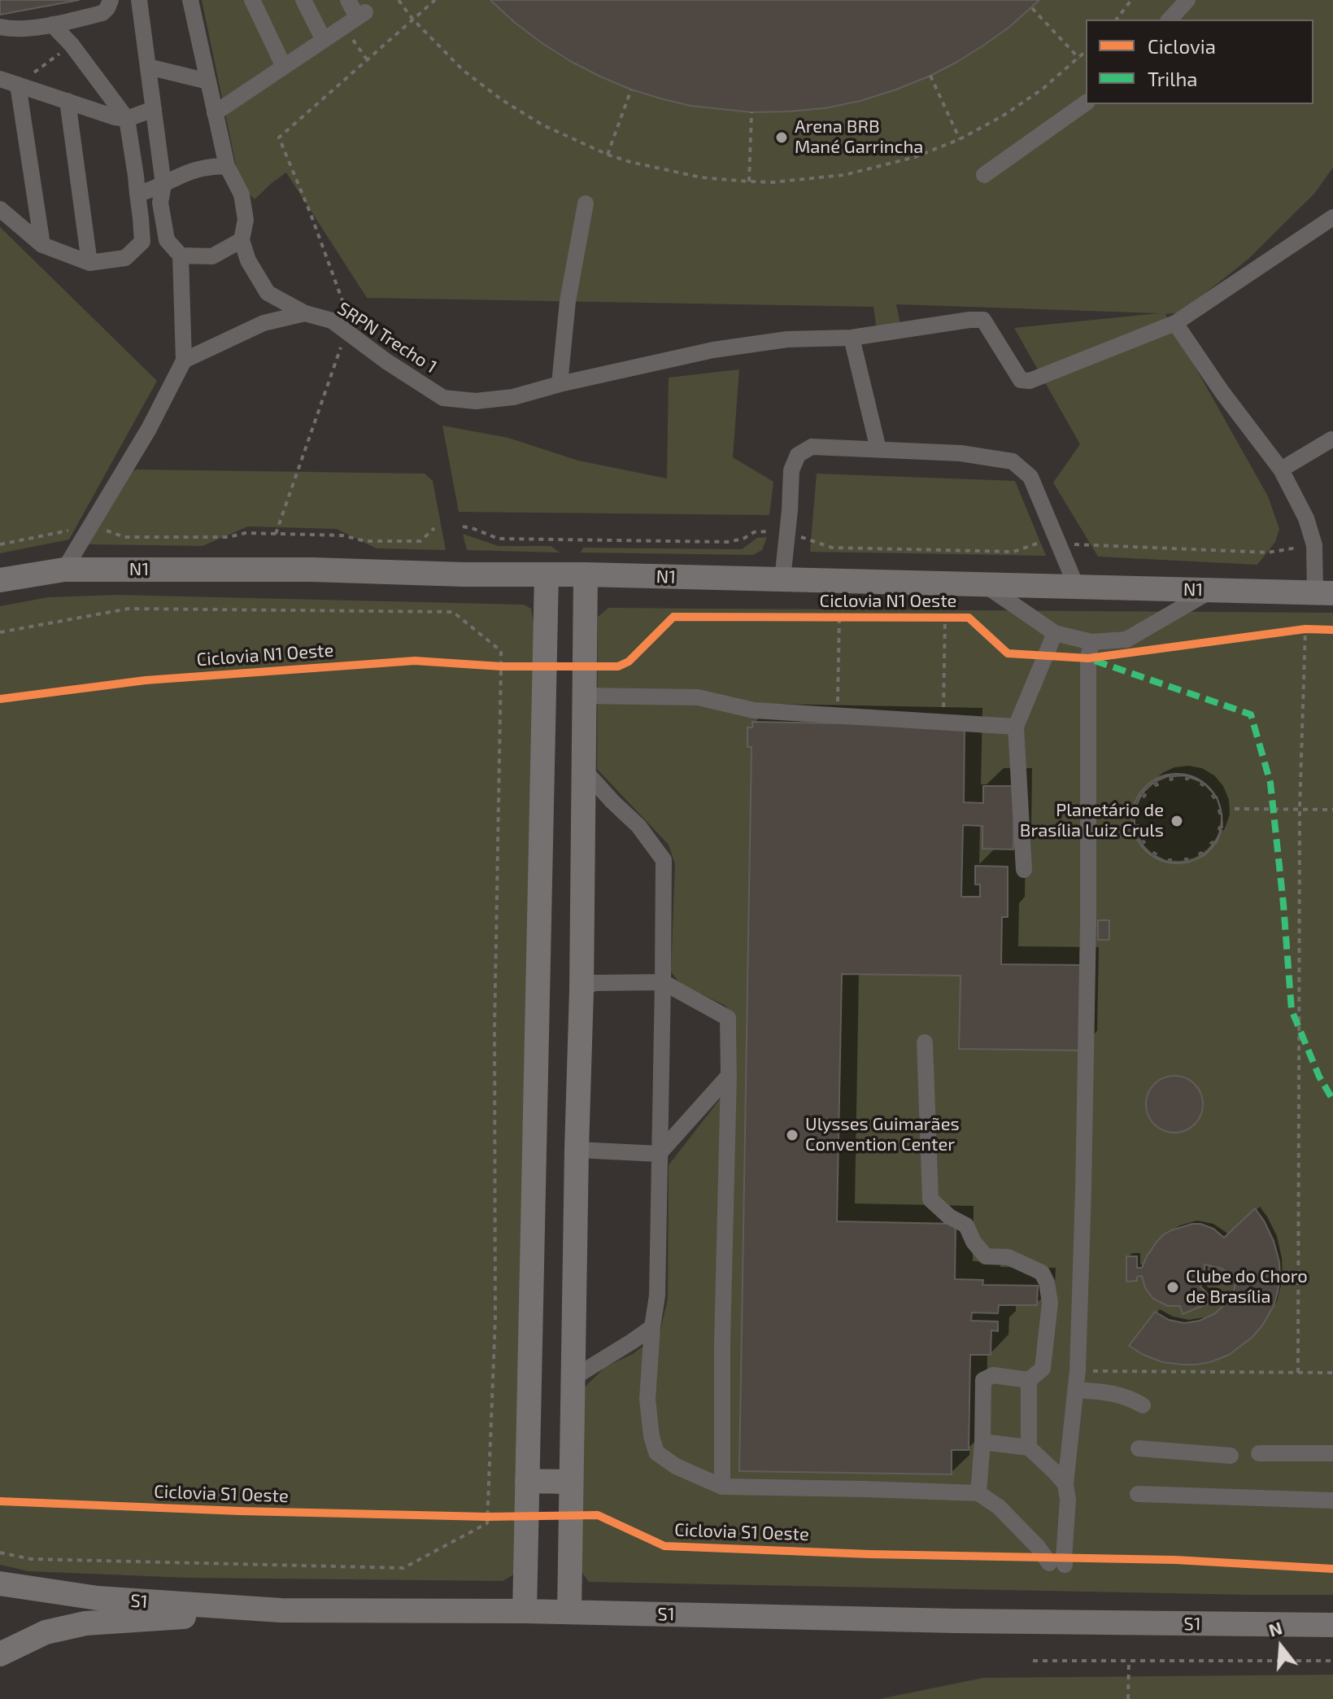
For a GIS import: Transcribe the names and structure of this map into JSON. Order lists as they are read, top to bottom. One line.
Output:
{"streets":{"highway":["N1","S1"],"lane":["SRPN Trecho 1"],"cycle path":["Ciclovia N1 Oeste","Ciclovia S1 Oeste"]},"places":["Arena BRB Mané Garrincha","Planetário de Brasília Luiz Cruls","Ulysses Guimarães Convention Center","Clube do Choro de Brasília"],"legend":["Ciclovia","Trilha"],"north":"top"}
